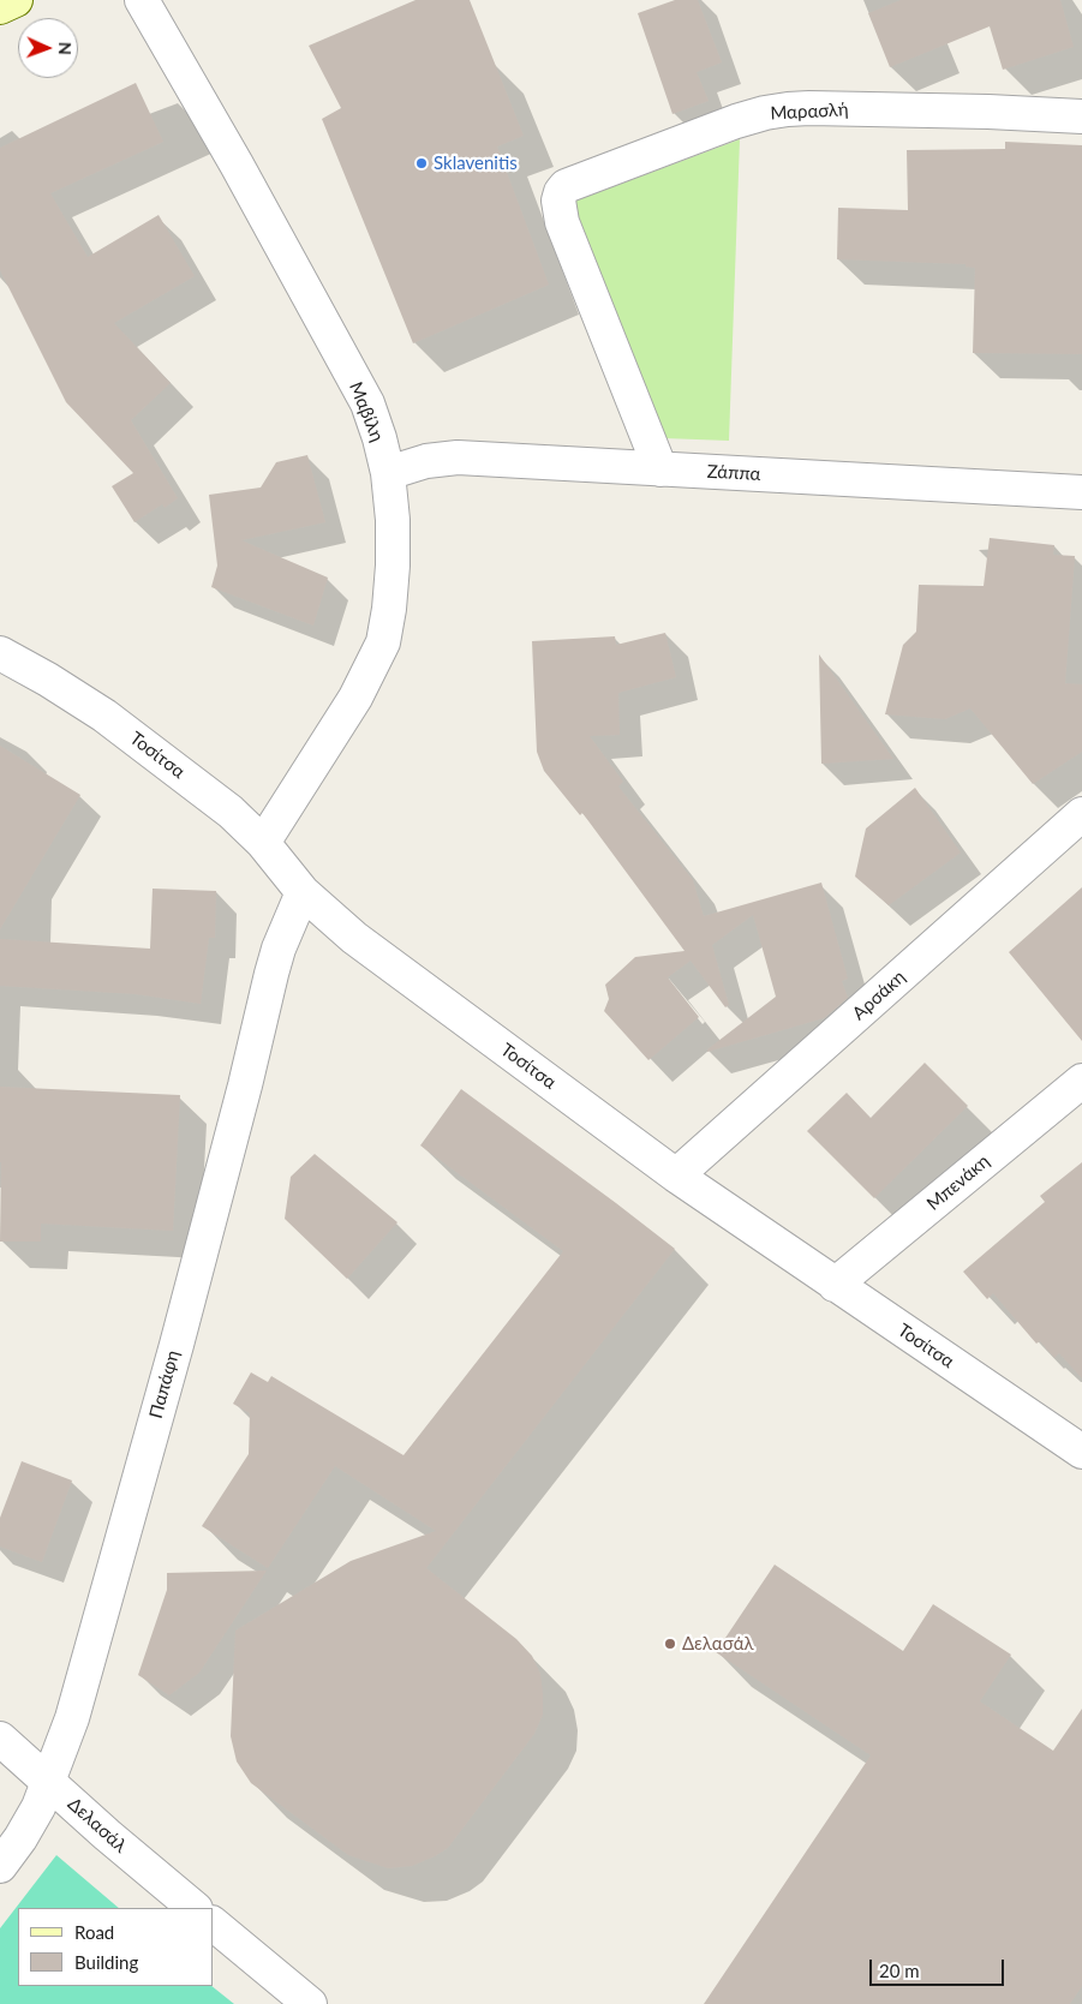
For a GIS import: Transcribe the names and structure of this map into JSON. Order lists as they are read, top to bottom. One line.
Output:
{"streets":{"street":["Μαρασλή","Μαβίλη","Ζάππα","Τοσίτσα","Αρσάκη","Μπενάκη","Παπάφη","Δελασάλ"]},"crossings":[["Μαρασλή","Ζάππα"],["Μαβίλη","Ζάππα"],["Μαβίλη","Τοσίτσα"],["Τοσίτσα","Αρσάκη"],["Τοσίτσα","Μπενάκη"],["Τοσίτσα","Παπάφη"],["Παπάφη","Δελασάλ"]],"places":["Sklavenitis","Δελασάλ"],"legend":["Road","Building"],"scale_bar":"20 m","north":"right"}
